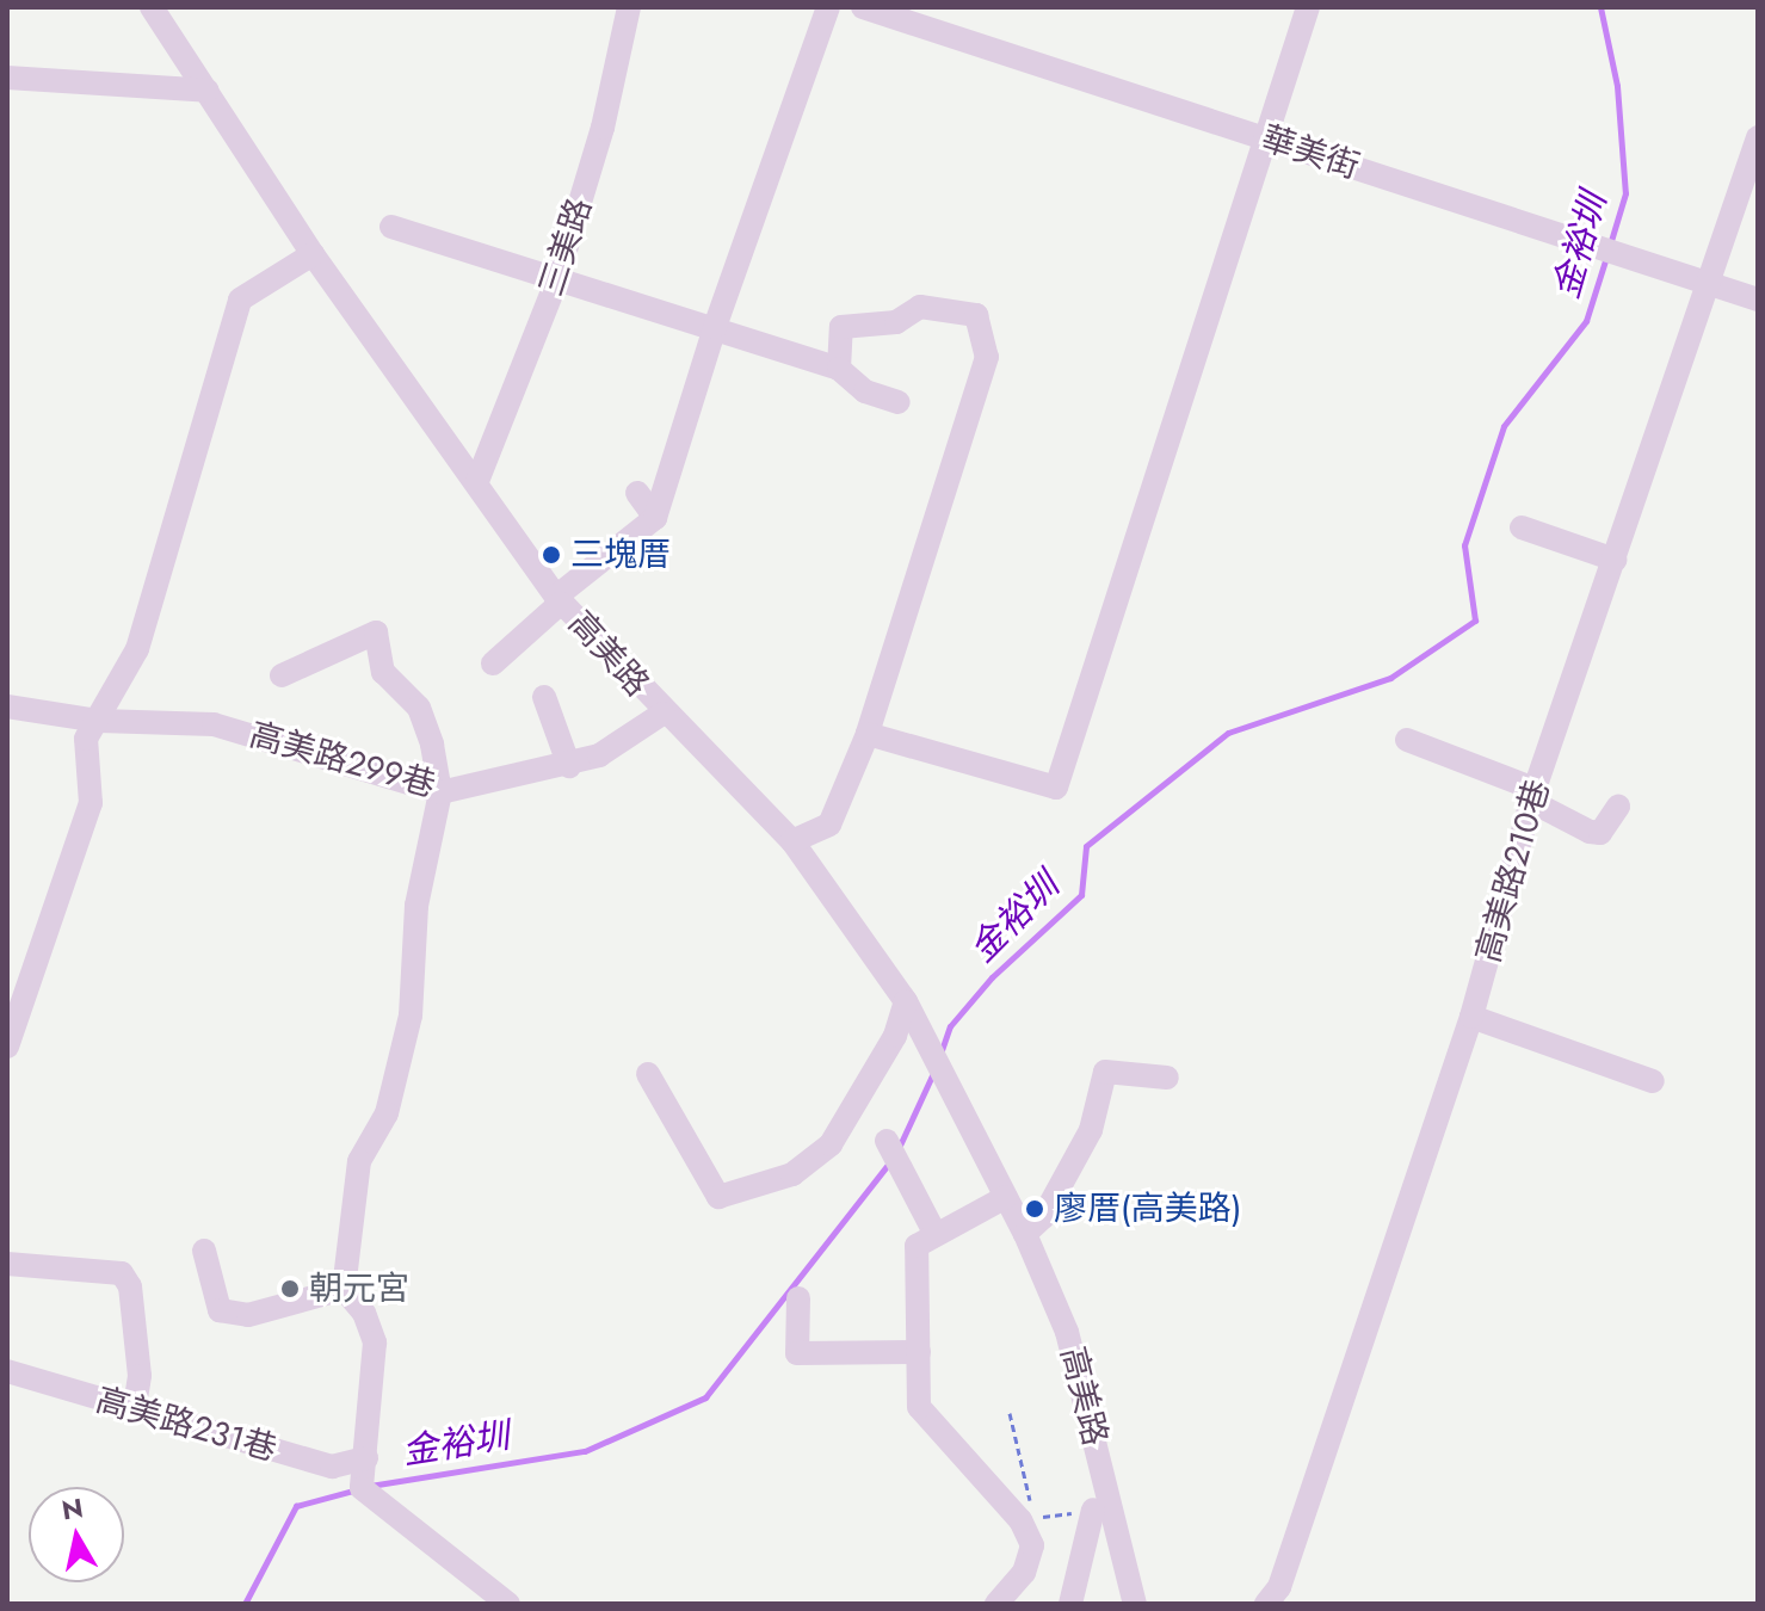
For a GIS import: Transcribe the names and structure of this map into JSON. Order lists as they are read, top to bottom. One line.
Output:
{"streets":{"street":["華美街","三美路","高美路","高美路299巷","高美路210巷","高美路231巷"]},"crossings":[["華美街","高美路210巷"],["三美路","高美路"],["高美路","高美路299巷"]],"water":["金裕圳"],"places":["三塊厝","廖厝(高美路)","朝元宮"],"north":"top"}
